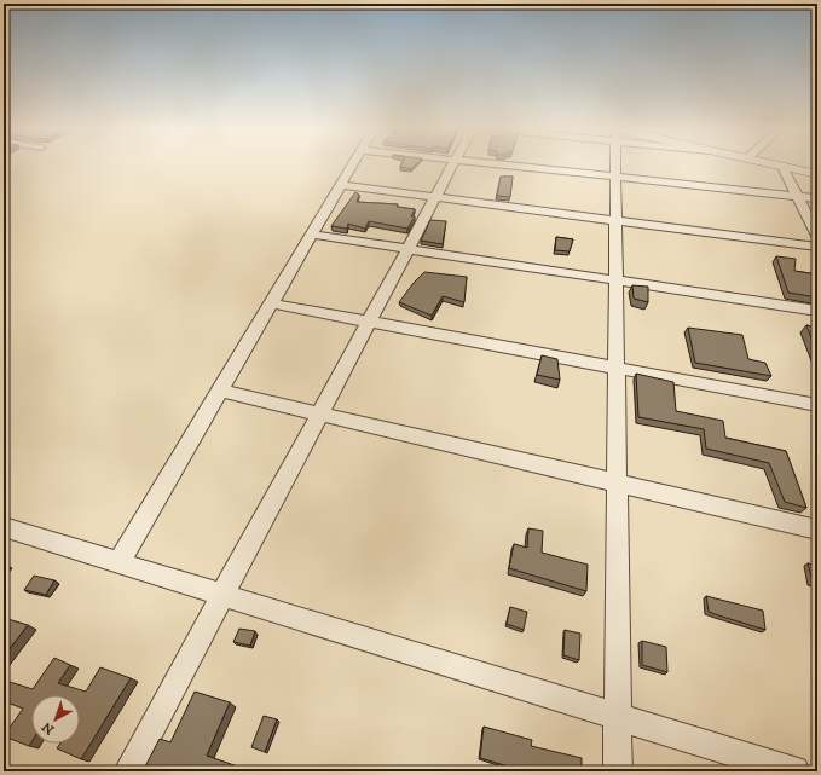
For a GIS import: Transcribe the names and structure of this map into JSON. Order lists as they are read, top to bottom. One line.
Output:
{"north":"bottom left"}
